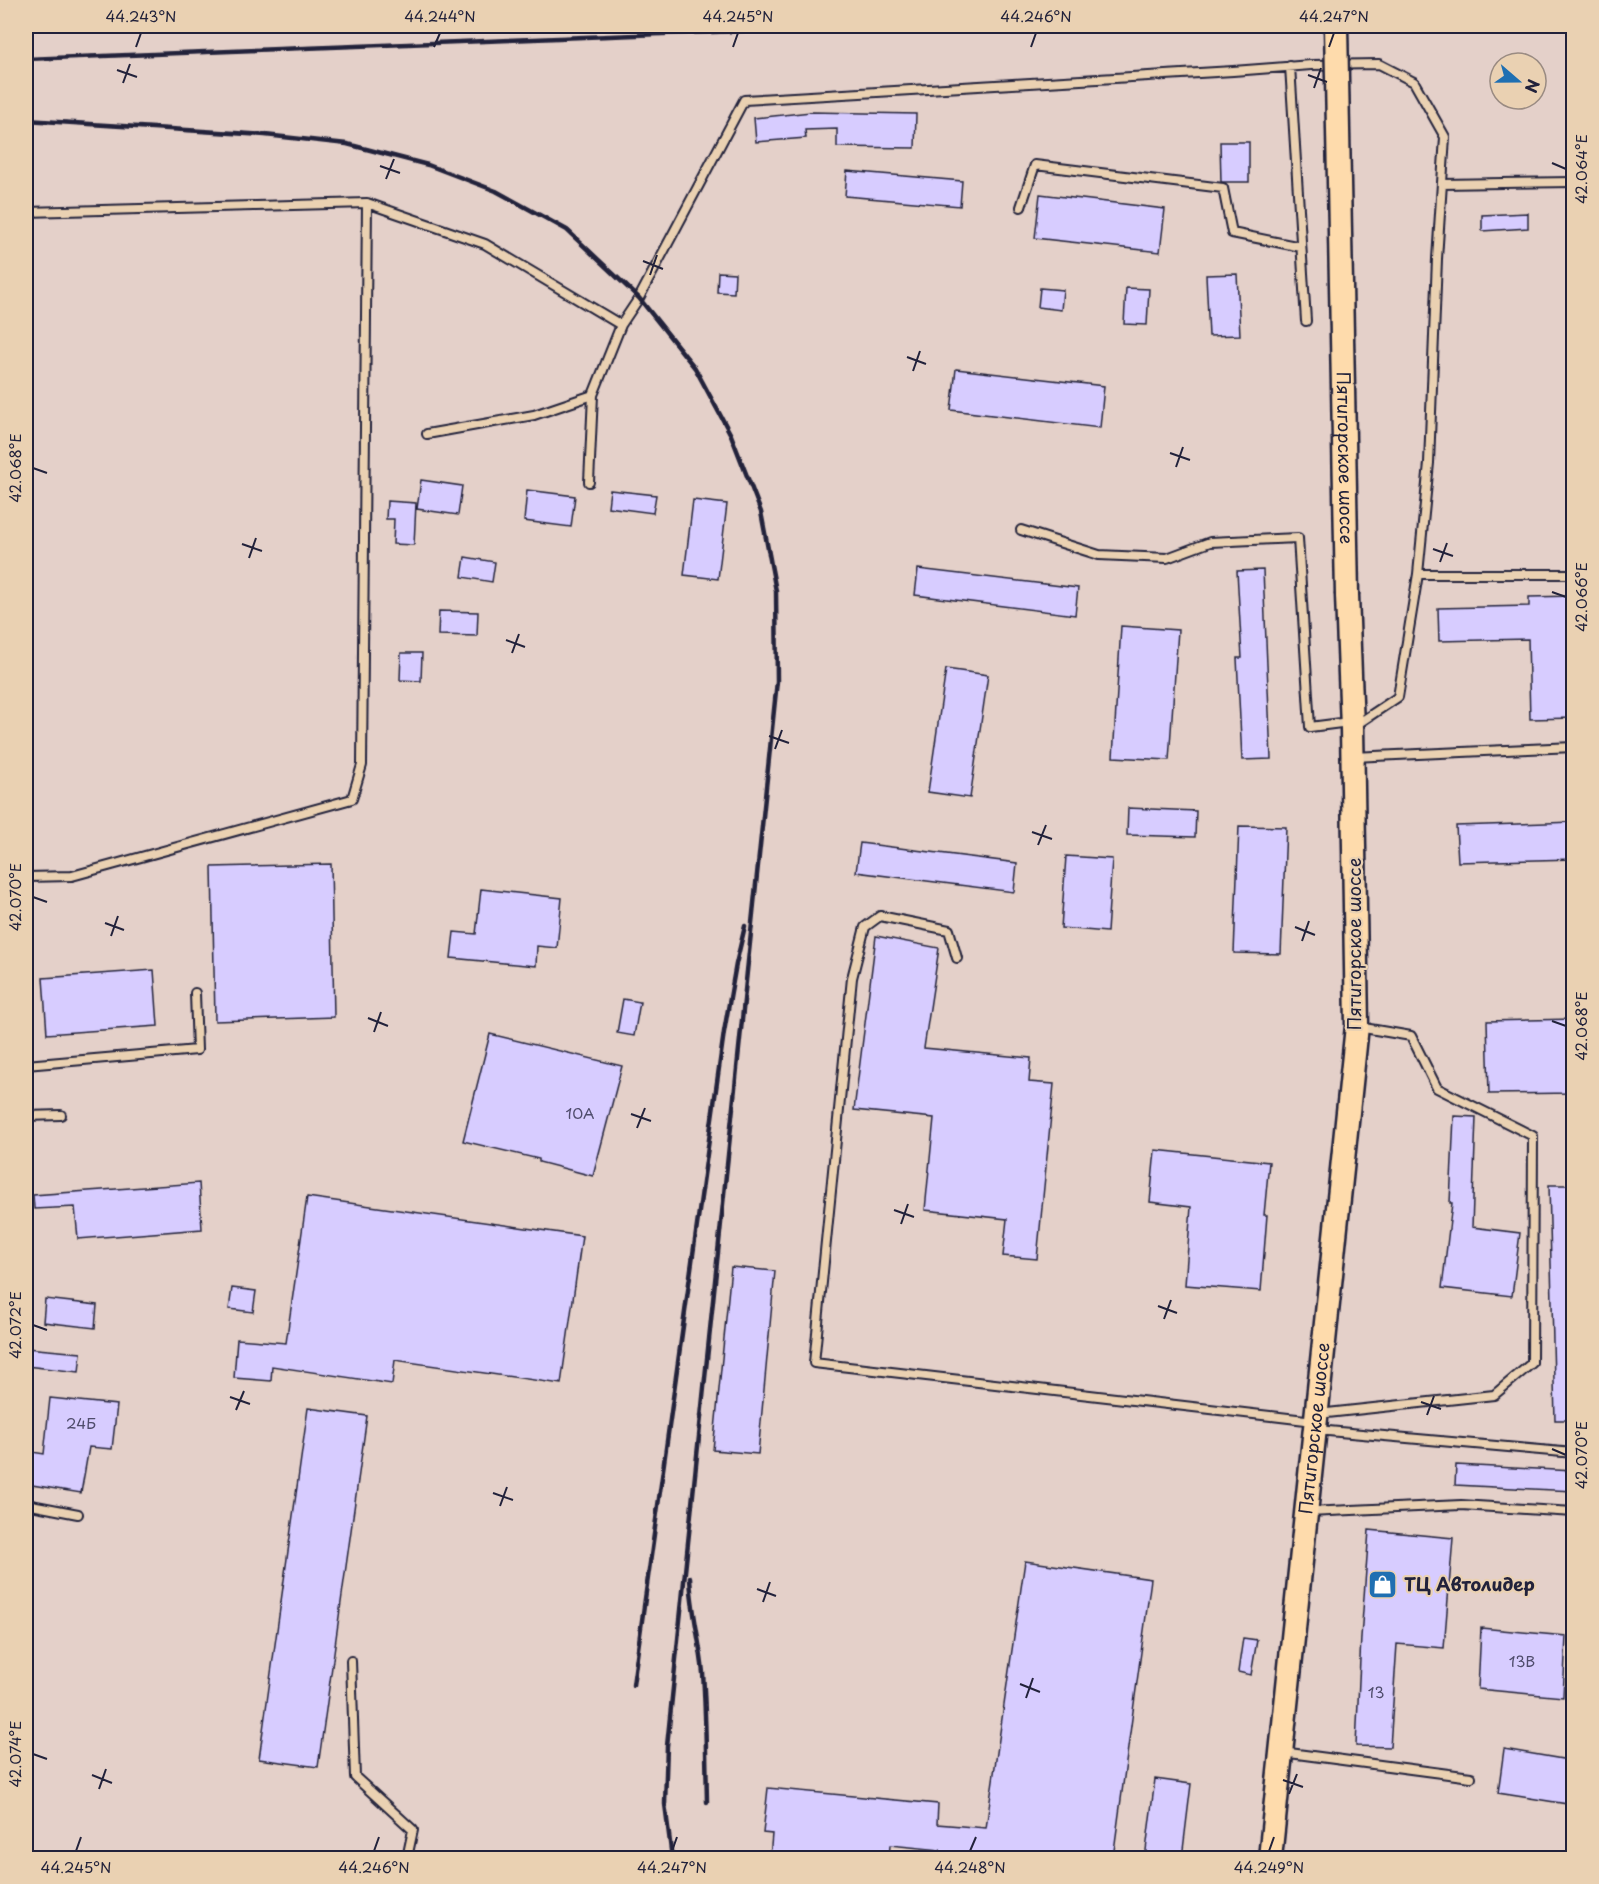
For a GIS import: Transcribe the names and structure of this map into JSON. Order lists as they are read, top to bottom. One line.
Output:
{"streets":{"main road":["Пятигорское шоссе"]},"places":{"shop":["ТЦ Автолидер"]},"house_numbers":["10А","24Б","13В","13"],"north":"right","coordinates":["44.243°N","44.244°N","44.245°N","44.246°N","44.247°N","42.064°E","42.068°E","42.066°E","42.070°E","42.072°E","42.074°E","44.248°N","44.249°N"]}
